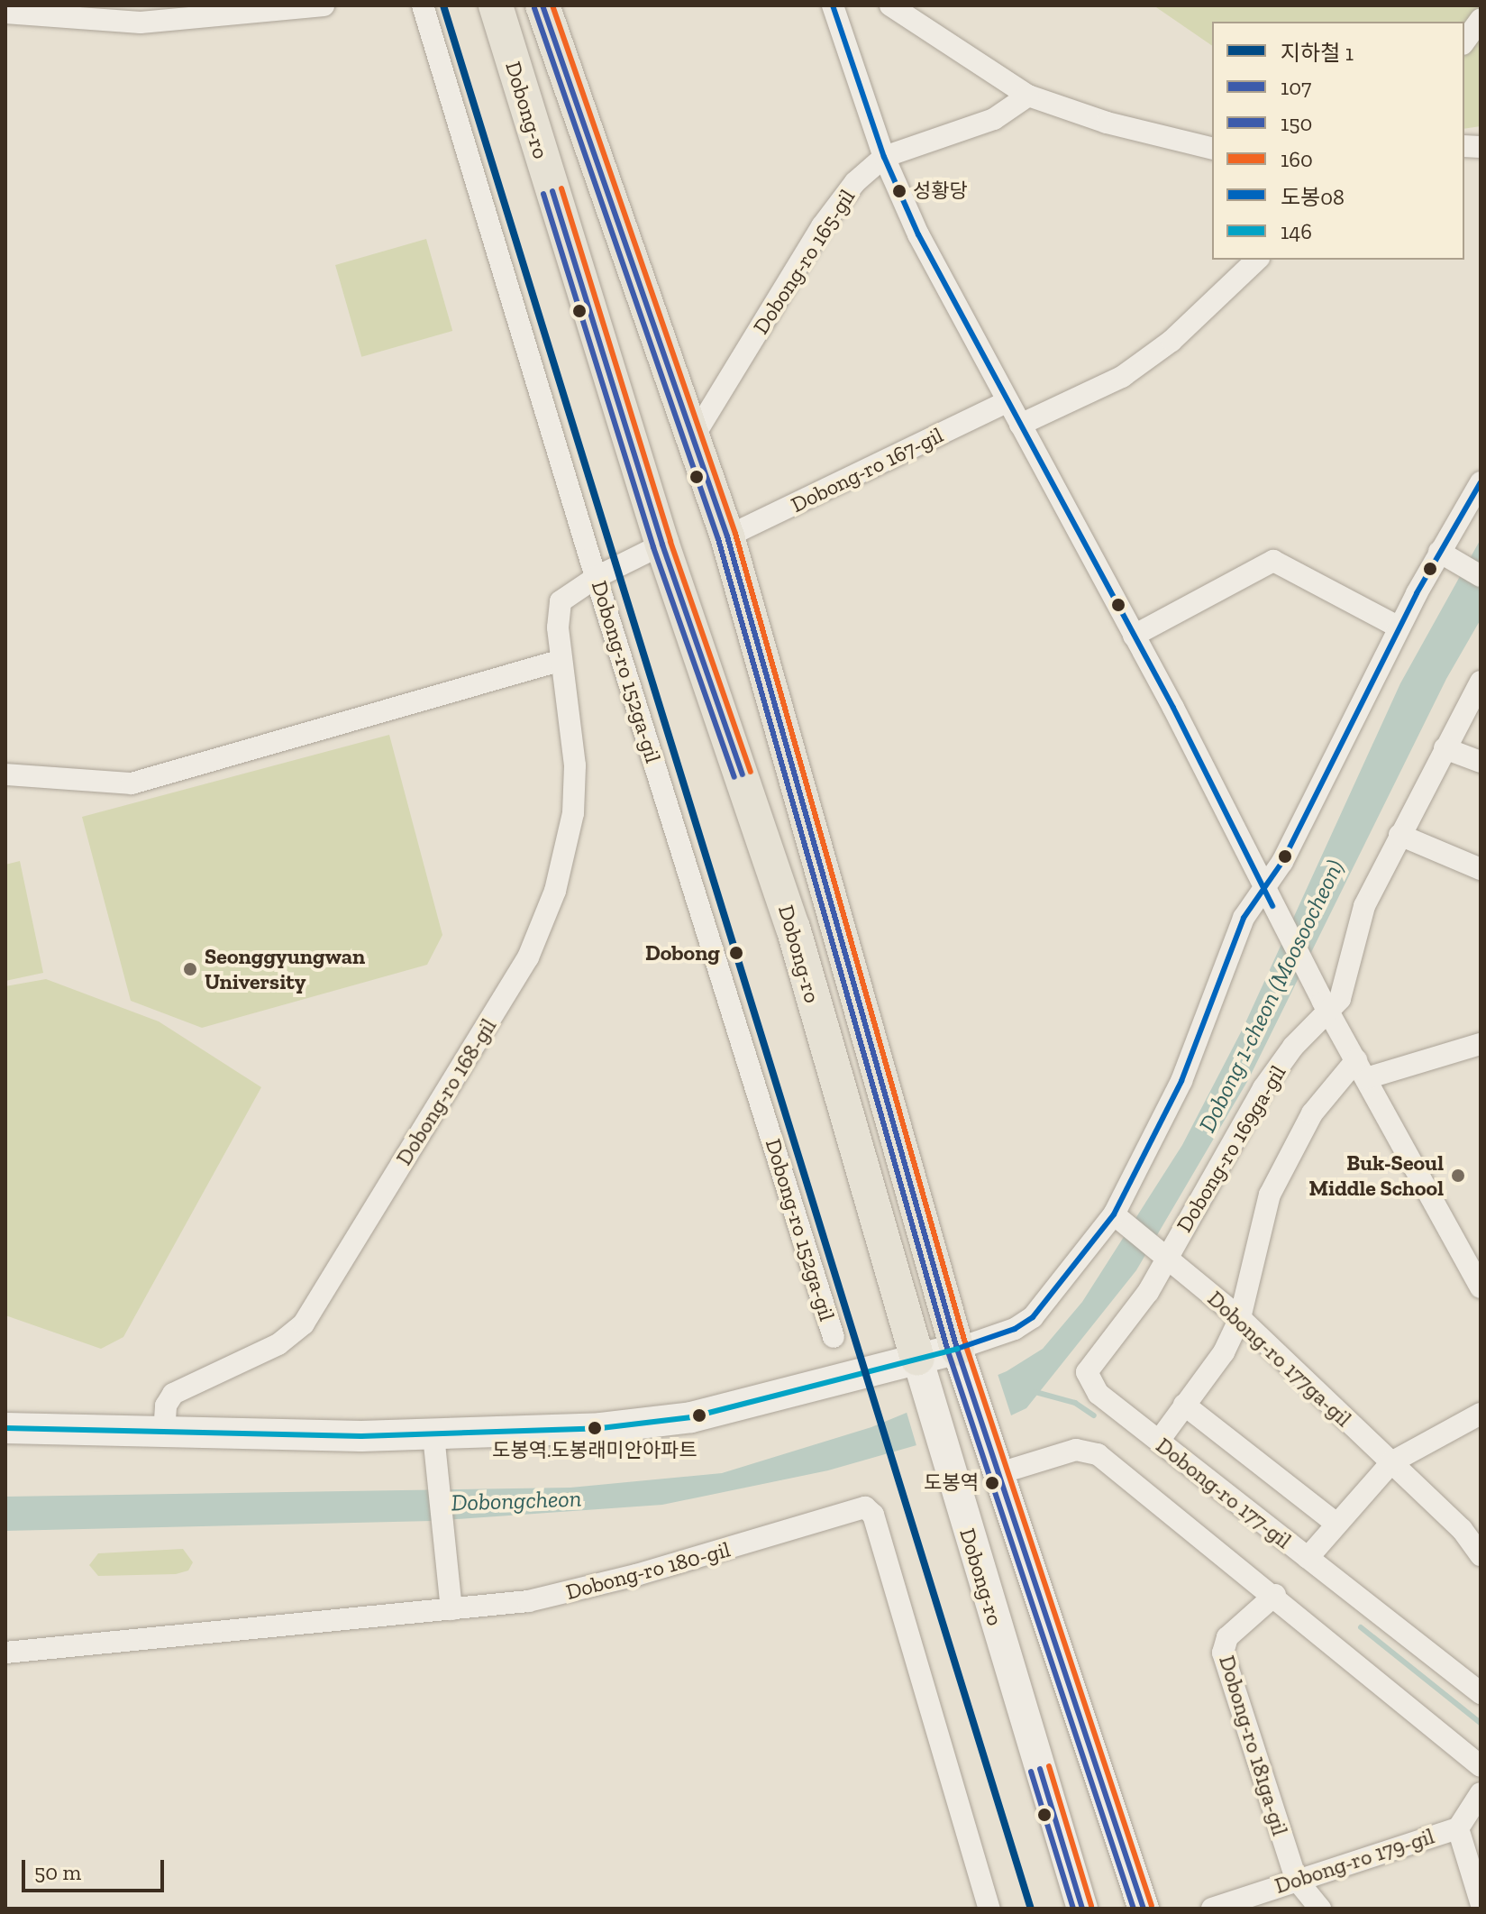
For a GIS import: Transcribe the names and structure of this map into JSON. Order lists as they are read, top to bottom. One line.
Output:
{"streets":{"main road":["Dobong-ro"],"street":["Dobong-ro 165-gil","Dobong-ro 167-gil","Dobong-ro 152ga-gil","Dobong-ro 168-gil","Dobong-ro 169ga-gil","Dobong-ro 177ga-gil","Dobong-ro 177-gil","Dobong-ro 180-gil","Dobong-ro 181ga-gil","Dobong-ro 179-gil"]},"crossings":[["Dobong-ro","Dobong-ro 165-gil"],["Dobong-ro","Dobong-ro 167-gil"],["Dobong-ro","Dobong-ro 168-gil"],["Dobong-ro 152ga-gil","Dobong-ro 168-gil"],["Dobong-ro 169ga-gil","Dobong-ro 177ga-gil"],["Dobong-ro 169ga-gil","Dobong-ro 177-gil"],["Dobong-ro 177ga-gil","Dobong-ro 177-gil"],["Dobong-ro 181ga-gil","Dobong-ro 179-gil"]],"water":["Dobong 1-cheon (Moosoocheon)","Dobongcheon"],"places":["성황당","Dobong","Seonggyungwan University","Buk-Seoul Middle School","도봉역.도봉래미안아파트","도봉역"],"lines":["metro line 1","transit line 107","transit line 160","transit line 도봉08","transit line 150","transit line 146"],"legend":["지하철 1","107","150","160","도봉08","146"],"scale_bar":"50 m"}
